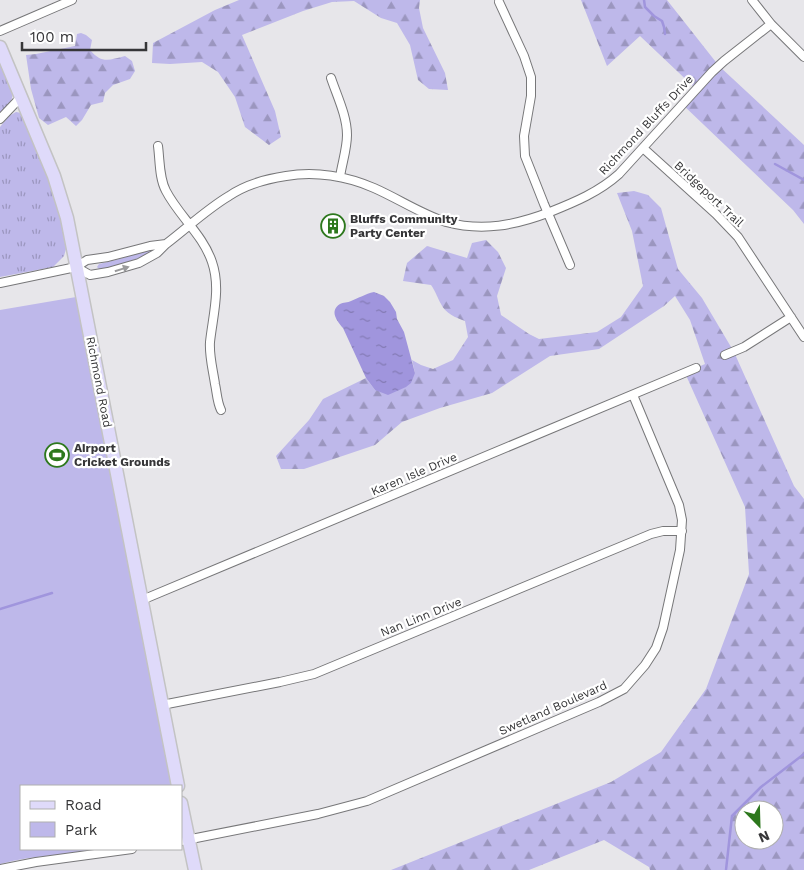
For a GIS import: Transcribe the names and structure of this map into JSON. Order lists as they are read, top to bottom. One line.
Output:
{"streets":{"main road":["Richmond Road"],"street":["Richmond Bluffs Drive","Bridgeport Trail","Karen Isle Drive","Nan Linn Drive","Swetland Boulevard"]},"crossings":[["Richmond Bluffs Drive","Bridgeport Trail"],["Richmond Bluffs Drive","Richmond Road"],["Richmond Road","Karen Isle Drive"],["Richmond Road","Nan Linn Drive"],["Karen Isle Drive","Swetland Boulevard"],["Nan Linn Drive","Swetland Boulevard"]],"places":{"building":["Bluffs Community Party Center"],"sports":["Airport Cricket Grounds"]},"legend":["Road","Park"],"scale_bar":"100 m","north":"bottom right"}
